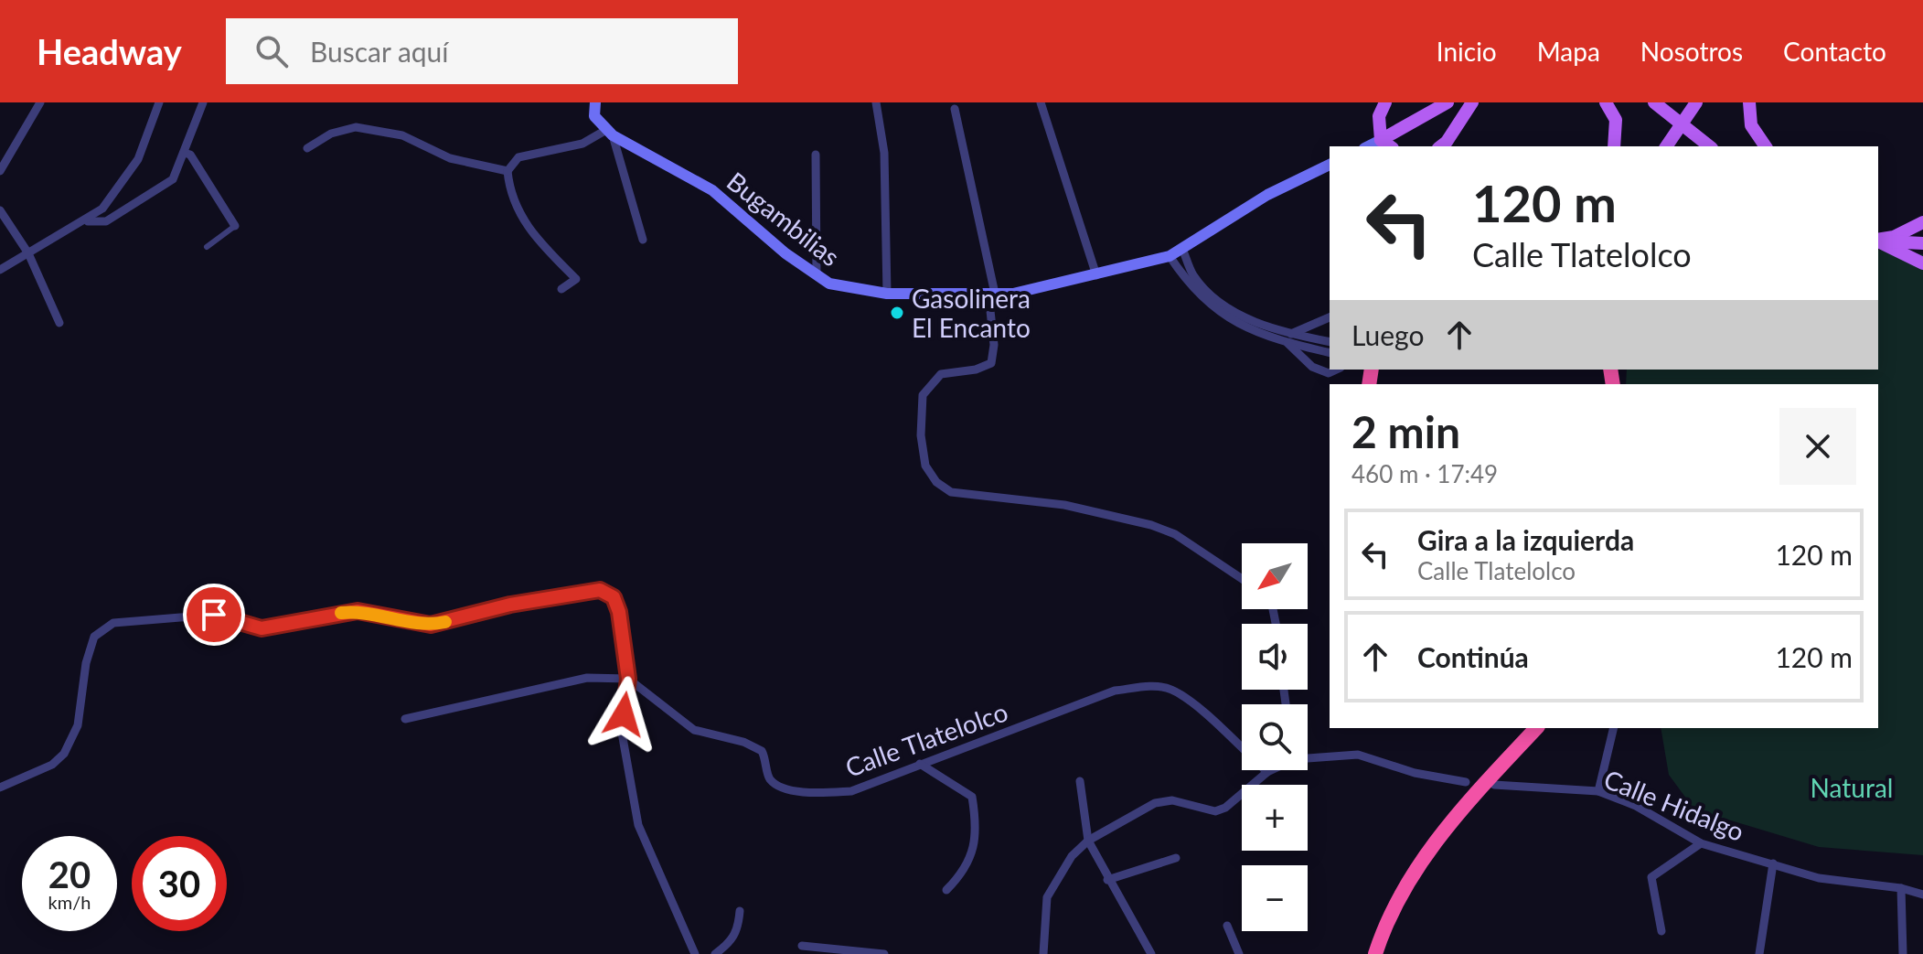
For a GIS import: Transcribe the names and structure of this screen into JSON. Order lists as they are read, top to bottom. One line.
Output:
{"streets":{"main road":["Bugambilias"],"street":["Calle Tlatelolco","Calle Hidalgo"]},"parks":["Natural"],"places":["Gasolinera El Encanto"],"north":"bottom left","page":{"header":"Headway","search":"Buscar aquí","nav":["Inicio","Mapa","Nosotros","Contacto"],"turn":["120 m","Calle Tlatelolco"],"then":"Luego","heading":["2 min","460 m · 17:49"],"list":[{"name":"Gira a la izquierda","note":"Calle Tlatelolco","value":"120 m"},{"name":"Continúa","value":"120 m"}],"map_buttons":["+","−"],"speed":"20 km/h","limit":"30"}}
